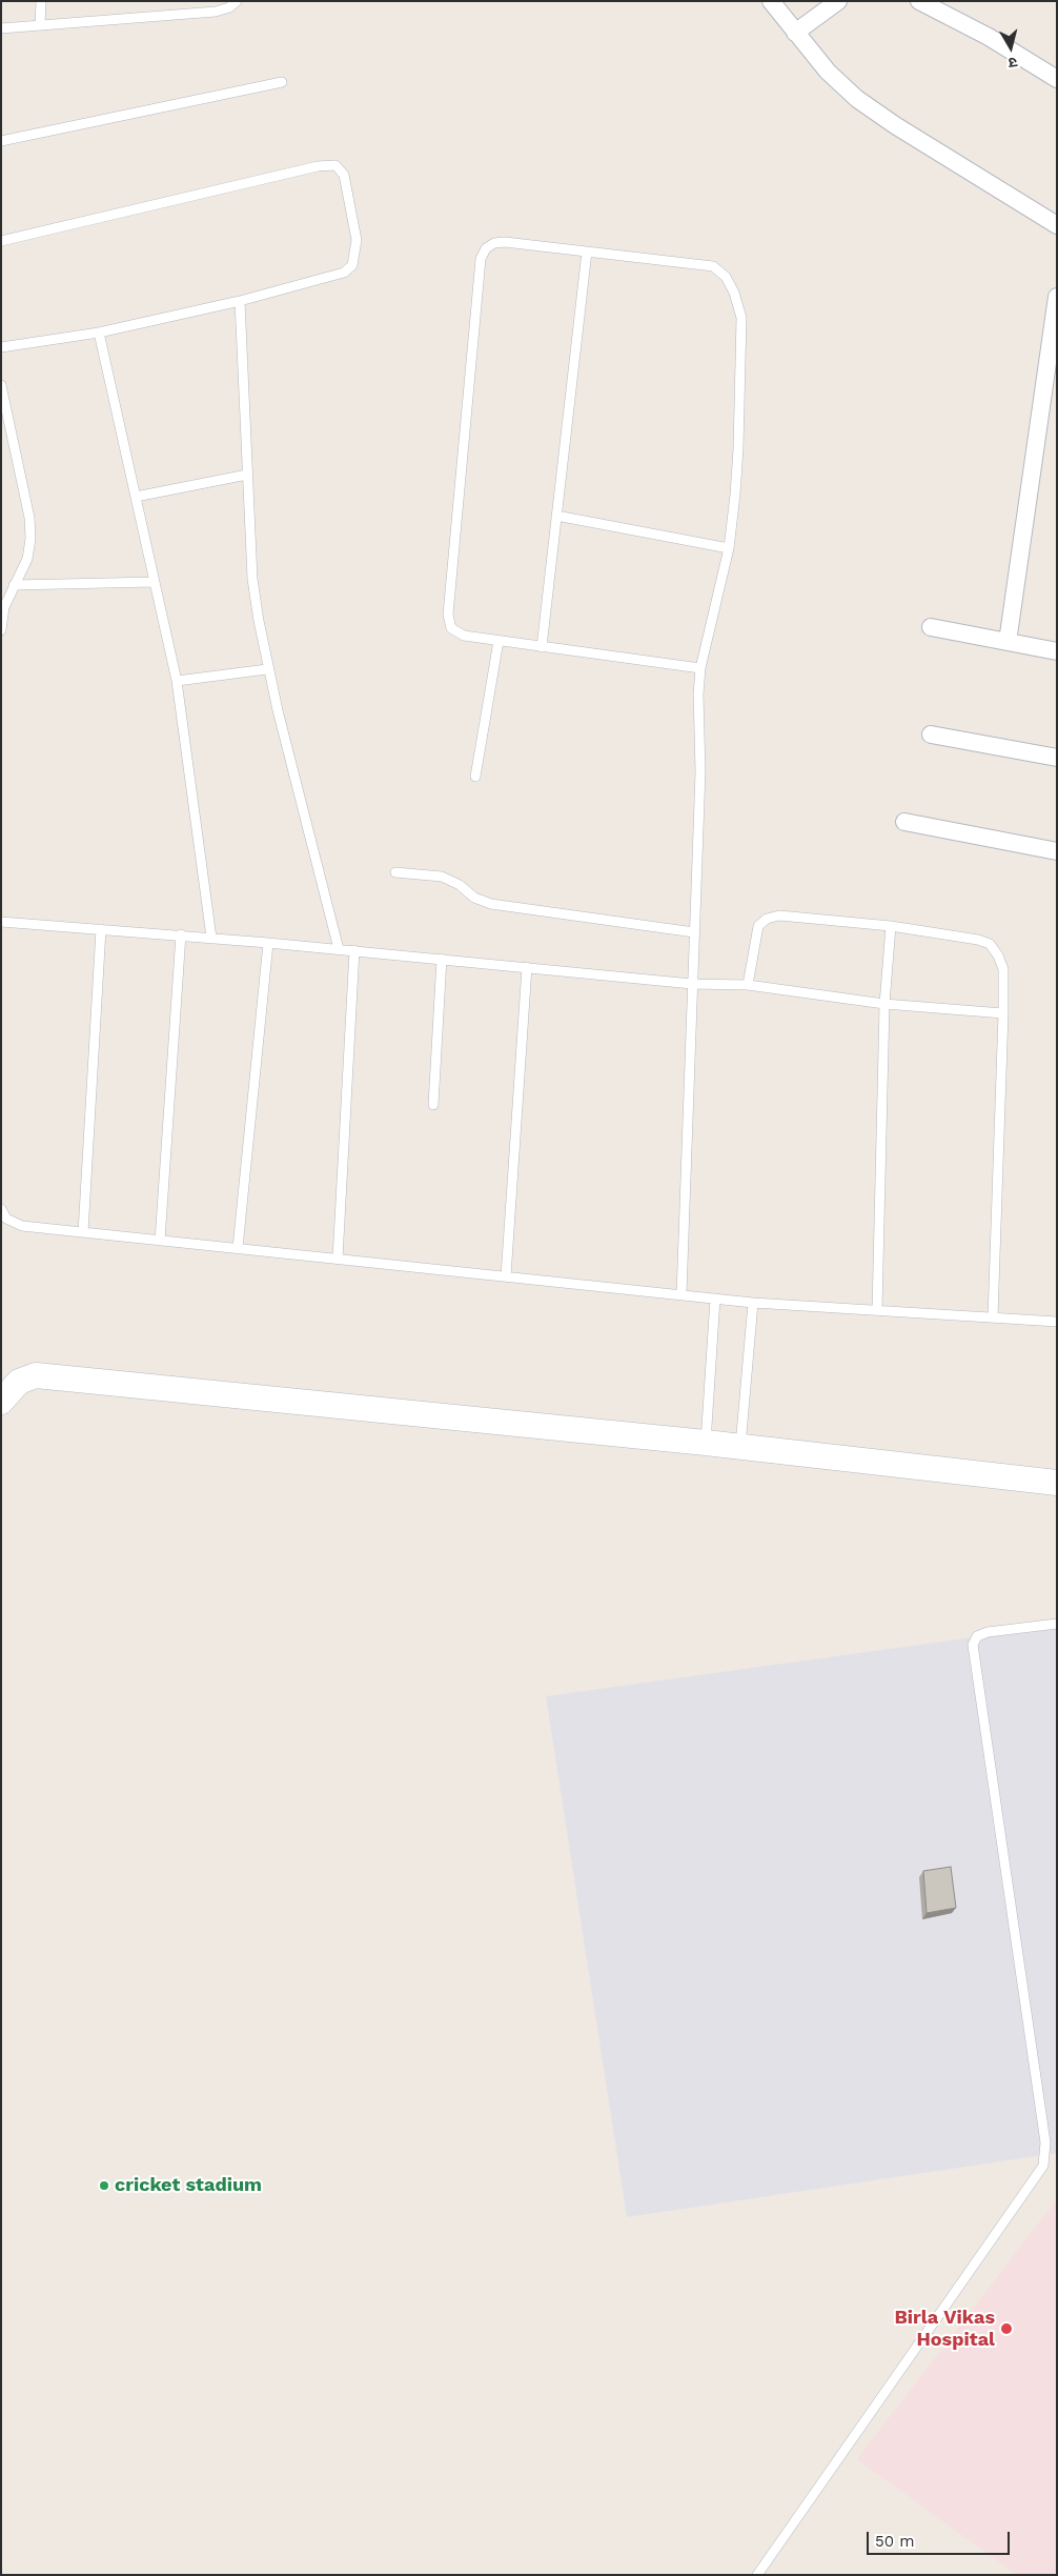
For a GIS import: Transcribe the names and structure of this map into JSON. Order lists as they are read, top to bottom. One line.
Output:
{"places":["cricket stadium","Birla Vikas Hospital"],"scale_bar":"50 m","north":"bottom"}
